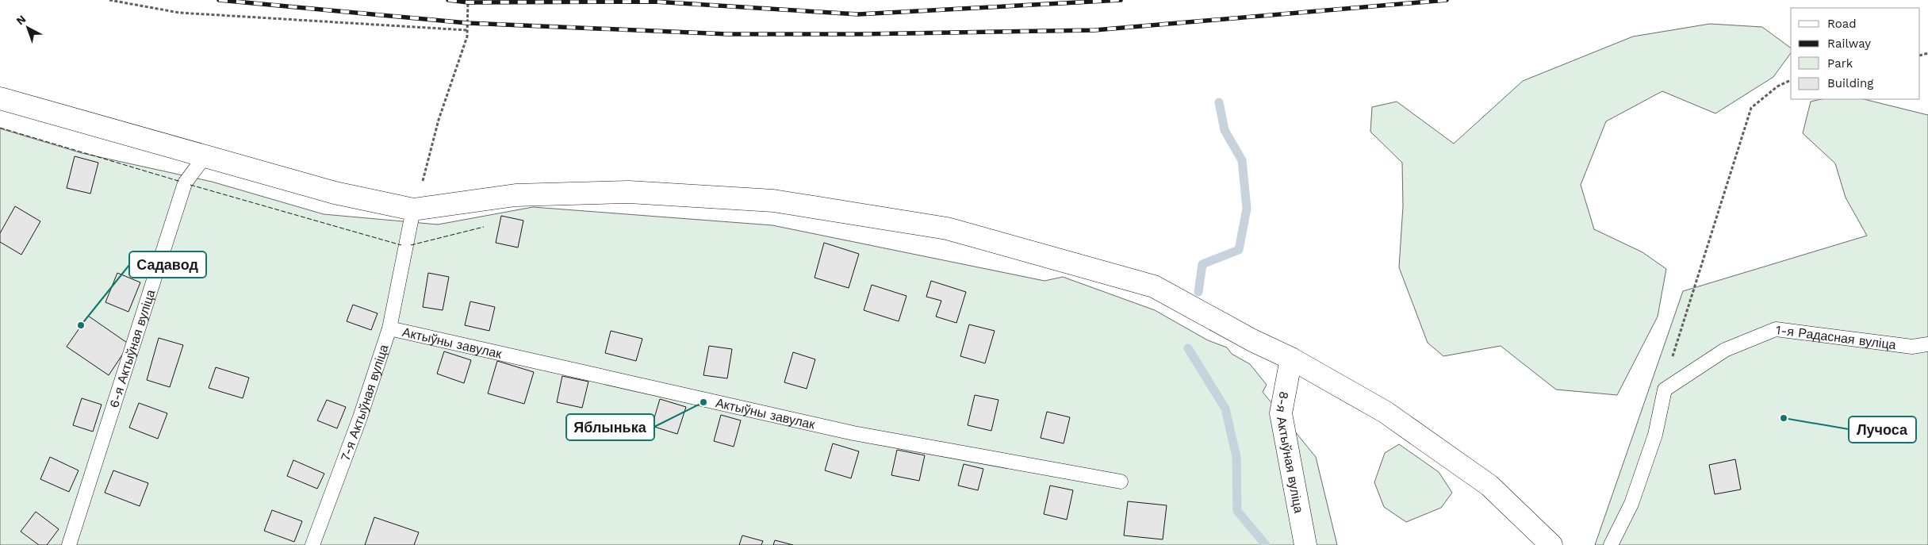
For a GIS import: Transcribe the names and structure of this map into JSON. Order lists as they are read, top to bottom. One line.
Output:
{"streets":{"street":["8-я Актыўная вуліца"],"lane":["1-я Радасная вуліца","Актыўны завулак","6-я Актыўная вуліца","7-я Актыўная вуліца"]},"crossings":[["Актыўны завулак","7-я Актыўная вуліца"]],"places":["Садавод","Яблынька","Лучоса"],"legend":["Road","Railway","Park","Building"],"north":"top left"}
